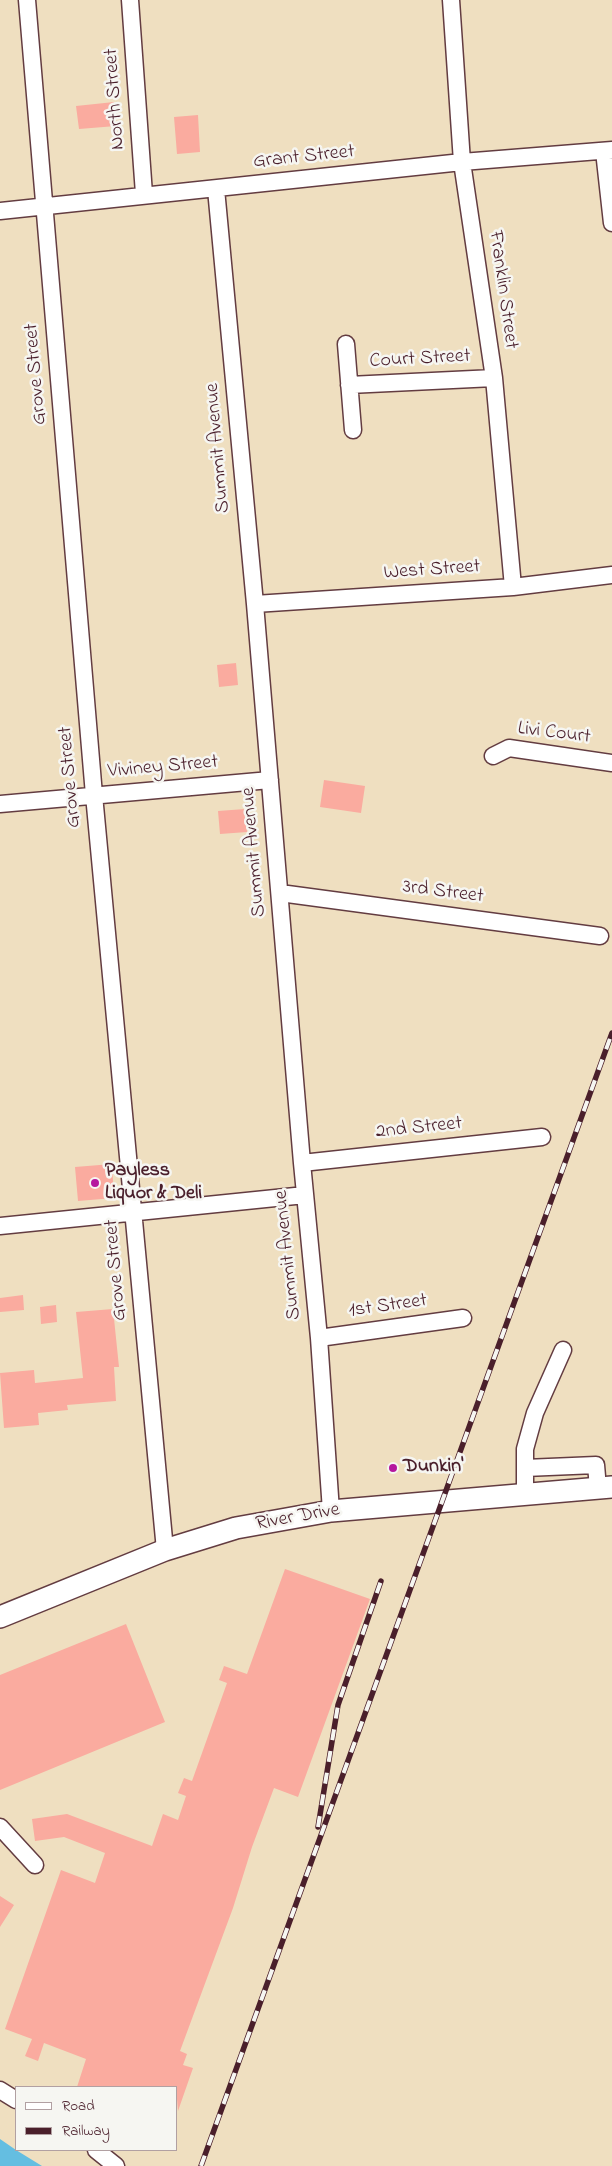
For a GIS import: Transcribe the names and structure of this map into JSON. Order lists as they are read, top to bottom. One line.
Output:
{"streets":{"main road":["River Drive"],"street":["North Street","Grant Street","Franklin Street","Court Street","Grove Street","Summit Avenue","West Street","Livi Court","Viviney Street","3rd Street","2nd Street","1st Street"]},"crossings":[["North Street","Grant Street"],["Grant Street","Franklin Street"],["Grant Street","Grove Street"],["Grant Street","Summit Avenue"],["Franklin Street","Court Street"],["Franklin Street","West Street"],["Grove Street","Viviney Street"],["Grove Street","River Drive"],["Summit Avenue","West Street"],["Summit Avenue","Viviney Street"],["Summit Avenue","3rd Street"],["Summit Avenue","2nd Street"],["Summit Avenue","1st Street"],["Summit Avenue","River Drive"]],"places":["Payless Liquor & Deli","Dunkin'"],"legend":["Road","Railway"]}
